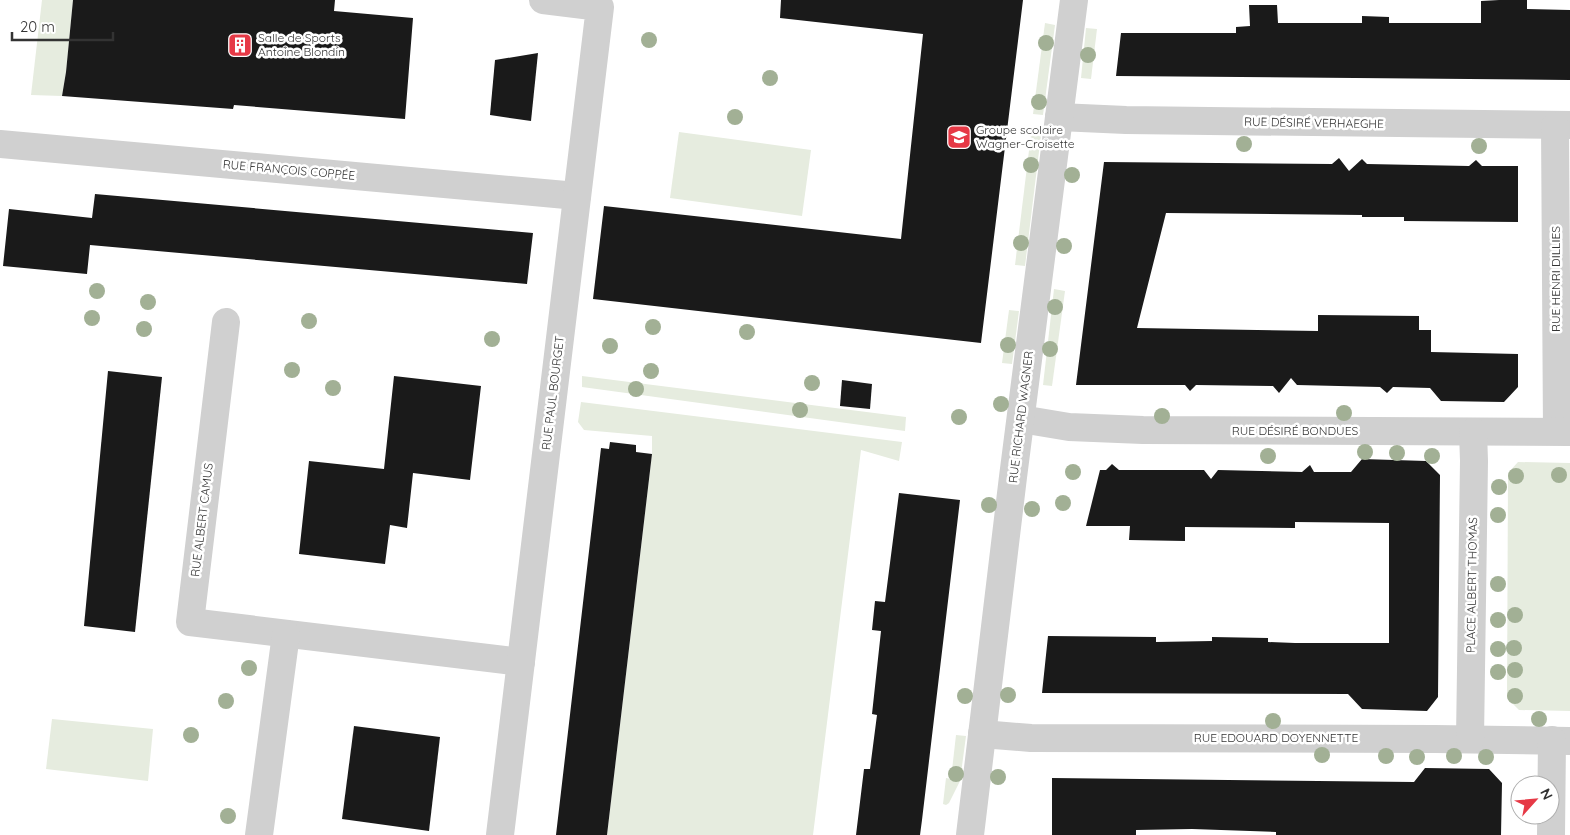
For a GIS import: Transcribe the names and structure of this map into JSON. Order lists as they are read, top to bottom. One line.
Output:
{"streets":{"street":["RUE DÉSIRÉ VERHAEGHE","RUE FRANÇOIS COPPÉE","RUE HENRI DILLIES","RUE PAUL BOURGET","RUE RICHARD WAGNER","RUE DÉSIRÉ BONDUES","RUE ALBERT CAMUS","PLACE ALBERT THOMAS","RUE EDOUARD DOYENNETTE"]},"crossings":[["RUE DÉSIRÉ VERHAEGHE","RUE HENRI DILLIES"],["RUE DÉSIRÉ VERHAEGHE","RUE RICHARD WAGNER"],["RUE FRANÇOIS COPPÉE","RUE PAUL BOURGET"],["RUE HENRI DILLIES","RUE DÉSIRÉ BONDUES"],["RUE PAUL BOURGET","RUE ALBERT CAMUS"],["RUE RICHARD WAGNER","RUE DÉSIRÉ BONDUES"],["RUE RICHARD WAGNER","RUE EDOUARD DOYENNETTE"],["RUE DÉSIRÉ BONDUES","PLACE ALBERT THOMAS"],["PLACE ALBERT THOMAS","RUE EDOUARD DOYENNETTE"]],"places":{"building":["Salle de Sports Antoine Blondin"],"school or university":["Groupe scolaire Wagner-Croisette"]},"scale_bar":"20 m","north":"top right"}
